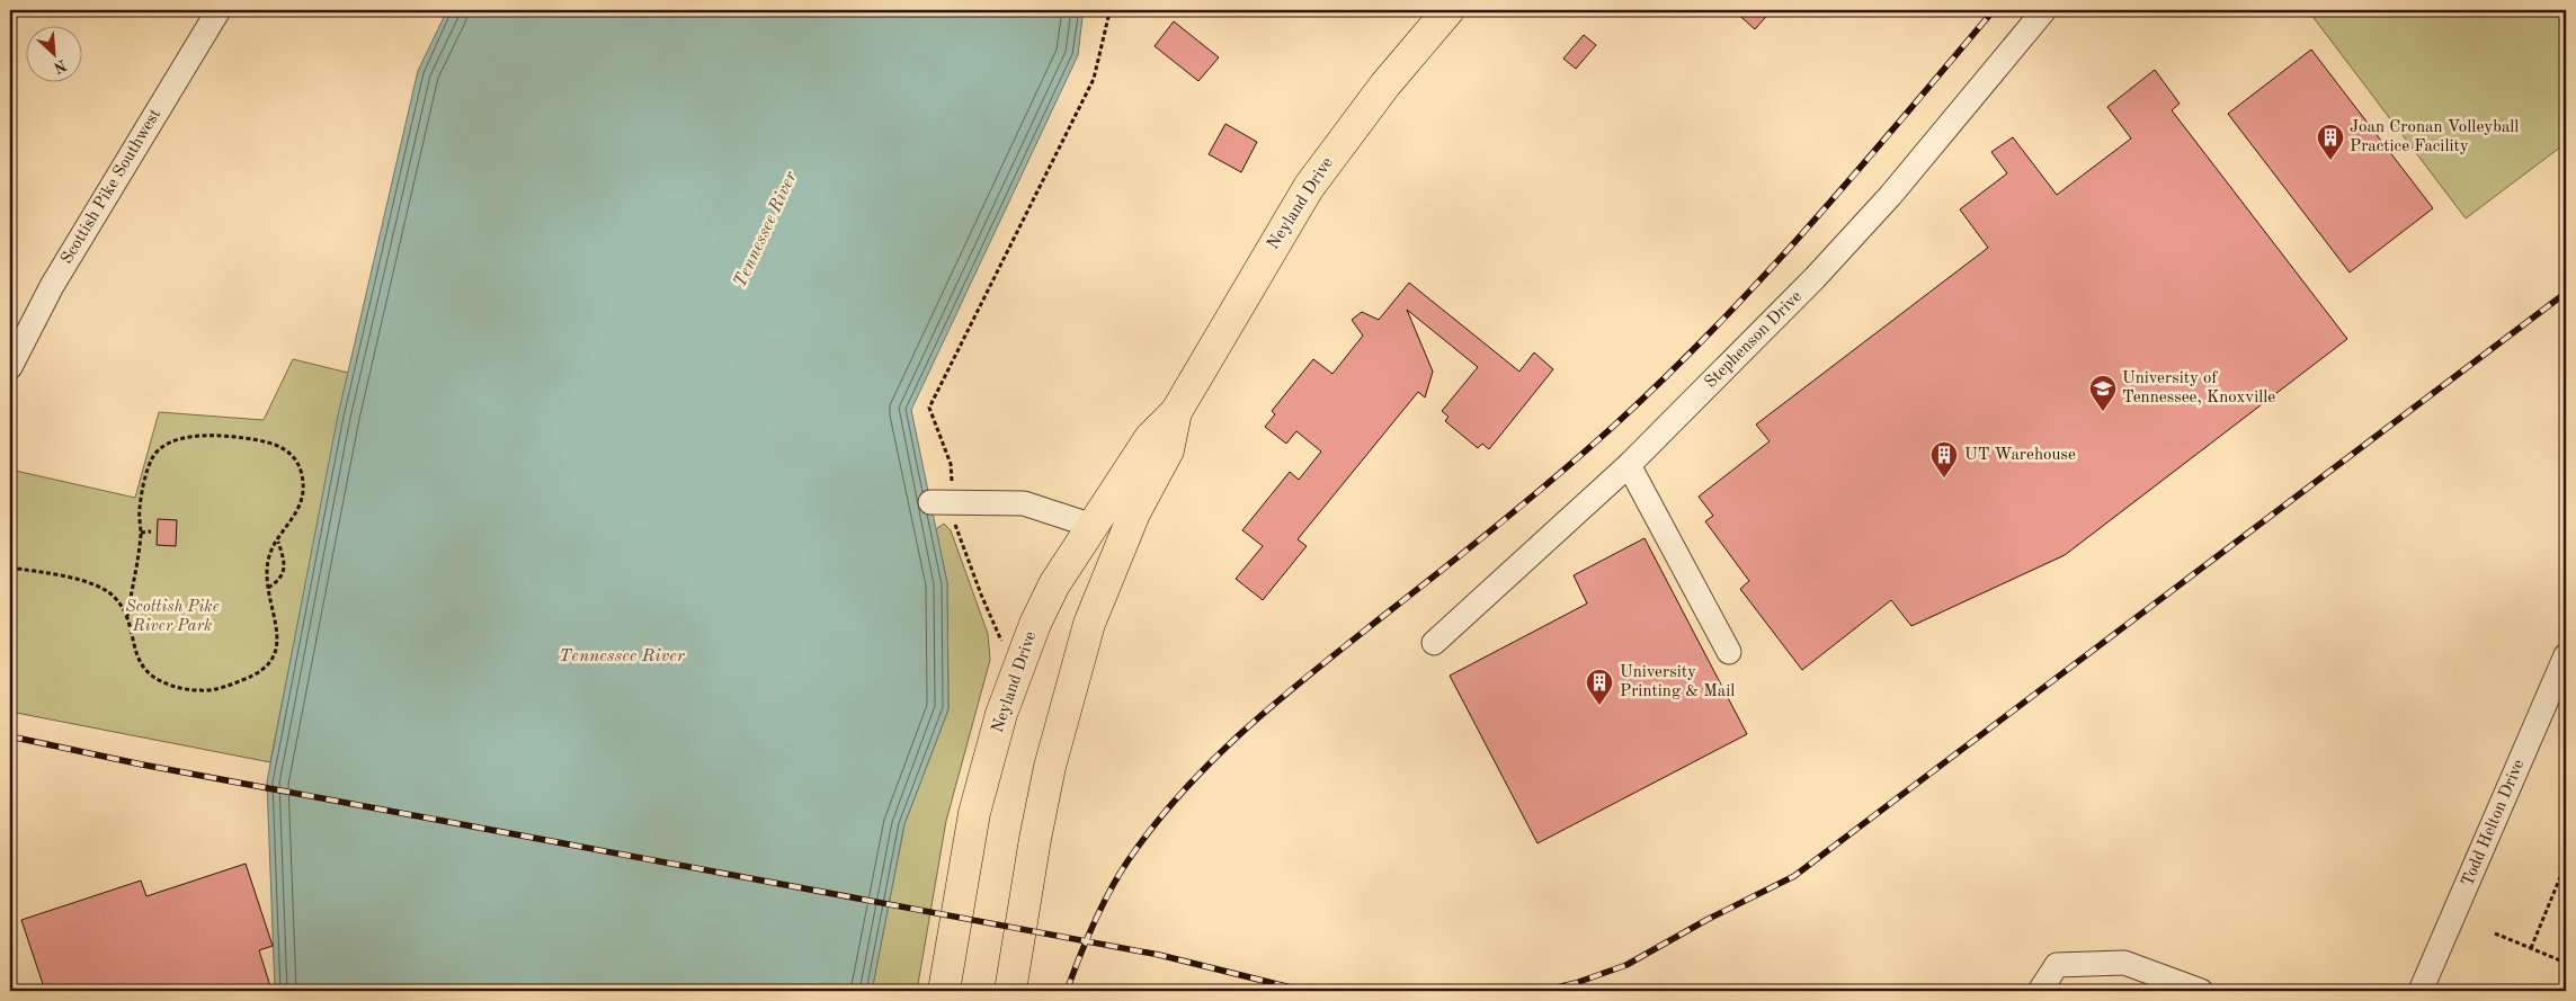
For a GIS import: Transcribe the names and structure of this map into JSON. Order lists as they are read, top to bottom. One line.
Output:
{"streets":{"main road":["Neyland Drive"],"street":["Scottish Pike Southwest","Stephenson Drive","Todd Helton Drive"]},"water":["Tennessee River"],"parks":["Scottish Pike River Park"],"places":{"building":["Joan Cronan Volleyball Practice Facility","UT Warehouse","University Printing & Mail"],"school or university":["University of Tennessee, Knoxville"]},"north":"bottom right"}
